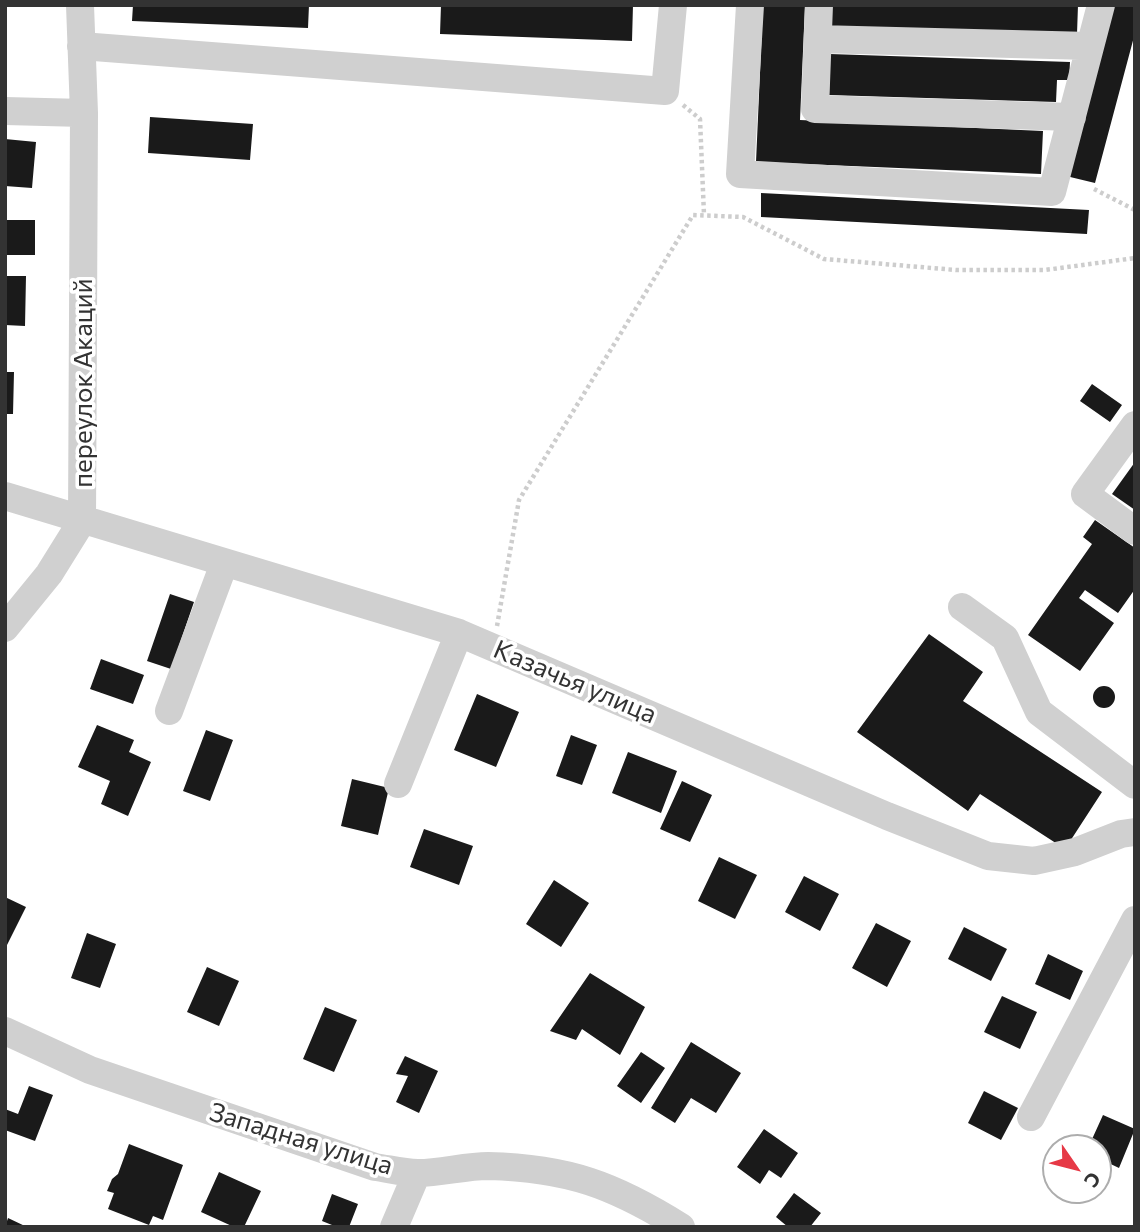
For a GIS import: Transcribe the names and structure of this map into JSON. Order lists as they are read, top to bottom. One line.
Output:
{"streets":{"street":["переулок Акаций","Казачья улица","Западная улица"]},"crossings":[["переулок Акаций","Казачья улица"]],"north":"bottom right"}
